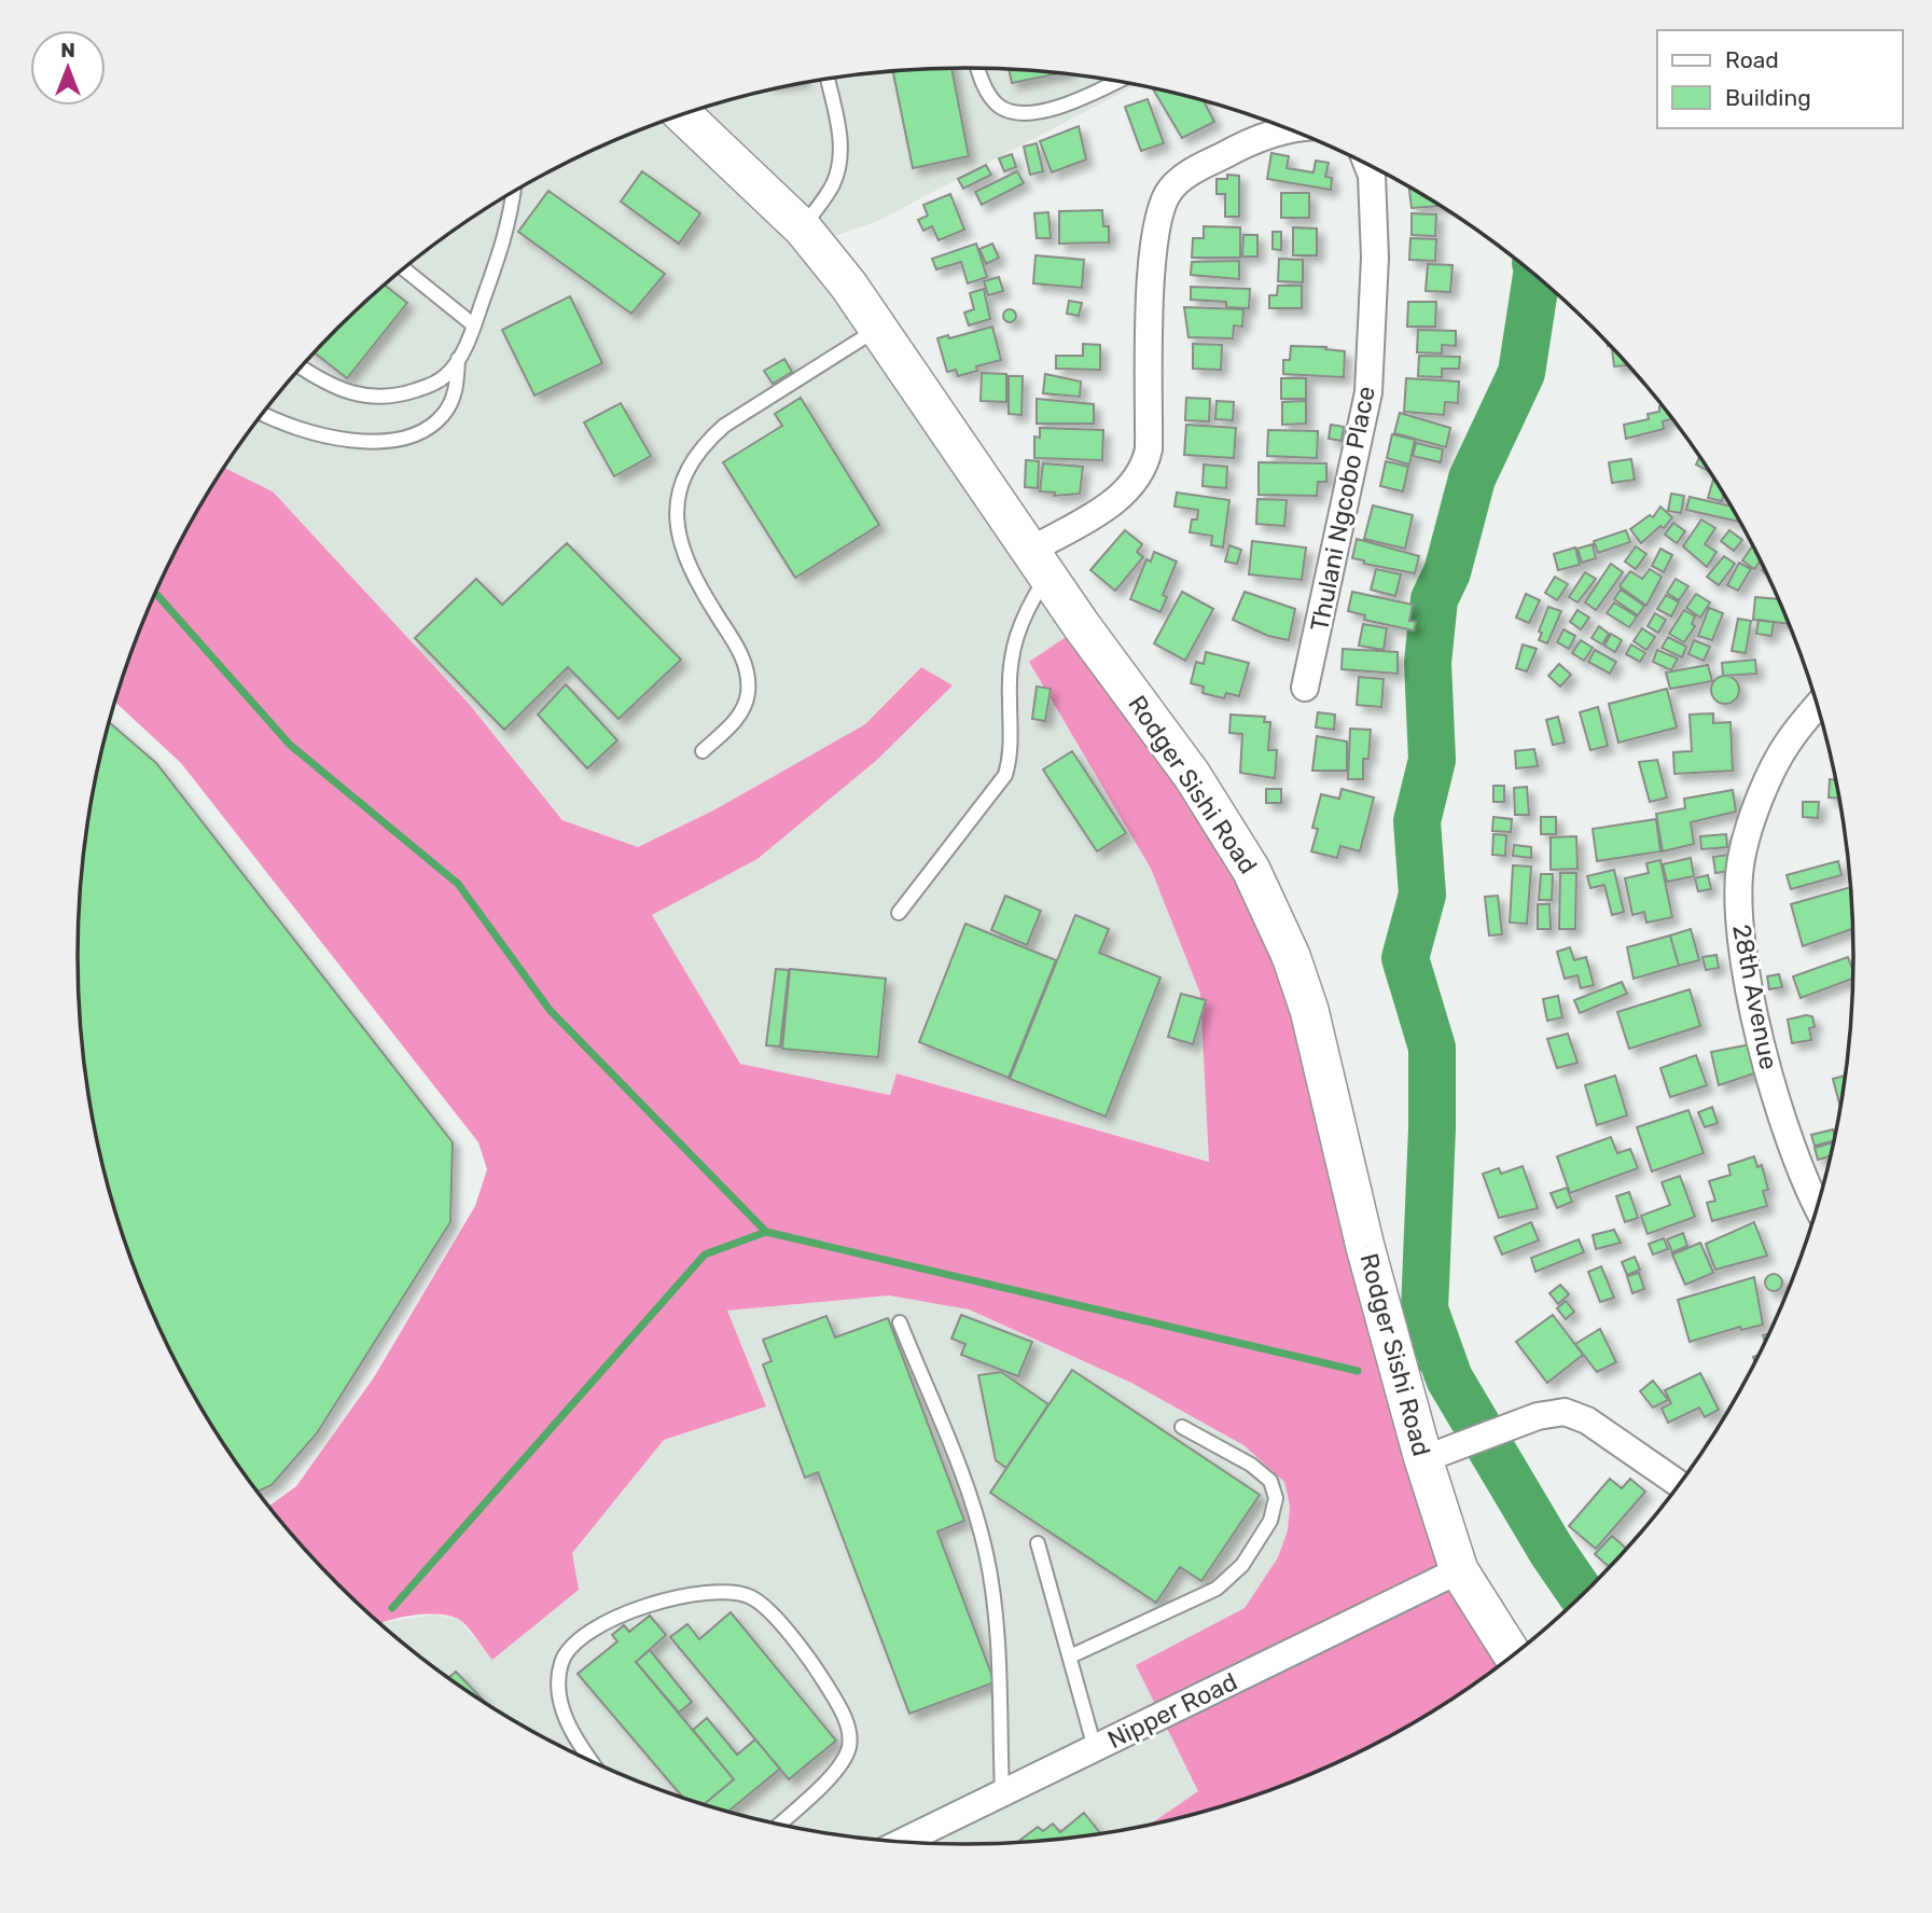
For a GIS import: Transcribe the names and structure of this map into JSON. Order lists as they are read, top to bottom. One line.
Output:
{"streets":{"street":["Thulani Ngcobo Place","Rodger Sishi Road","28th Avenue","Nipper Road"]},"crossings":[["Rodger Sishi Road","Nipper Road"]],"legend":["Road","Building"],"north":"top"}
